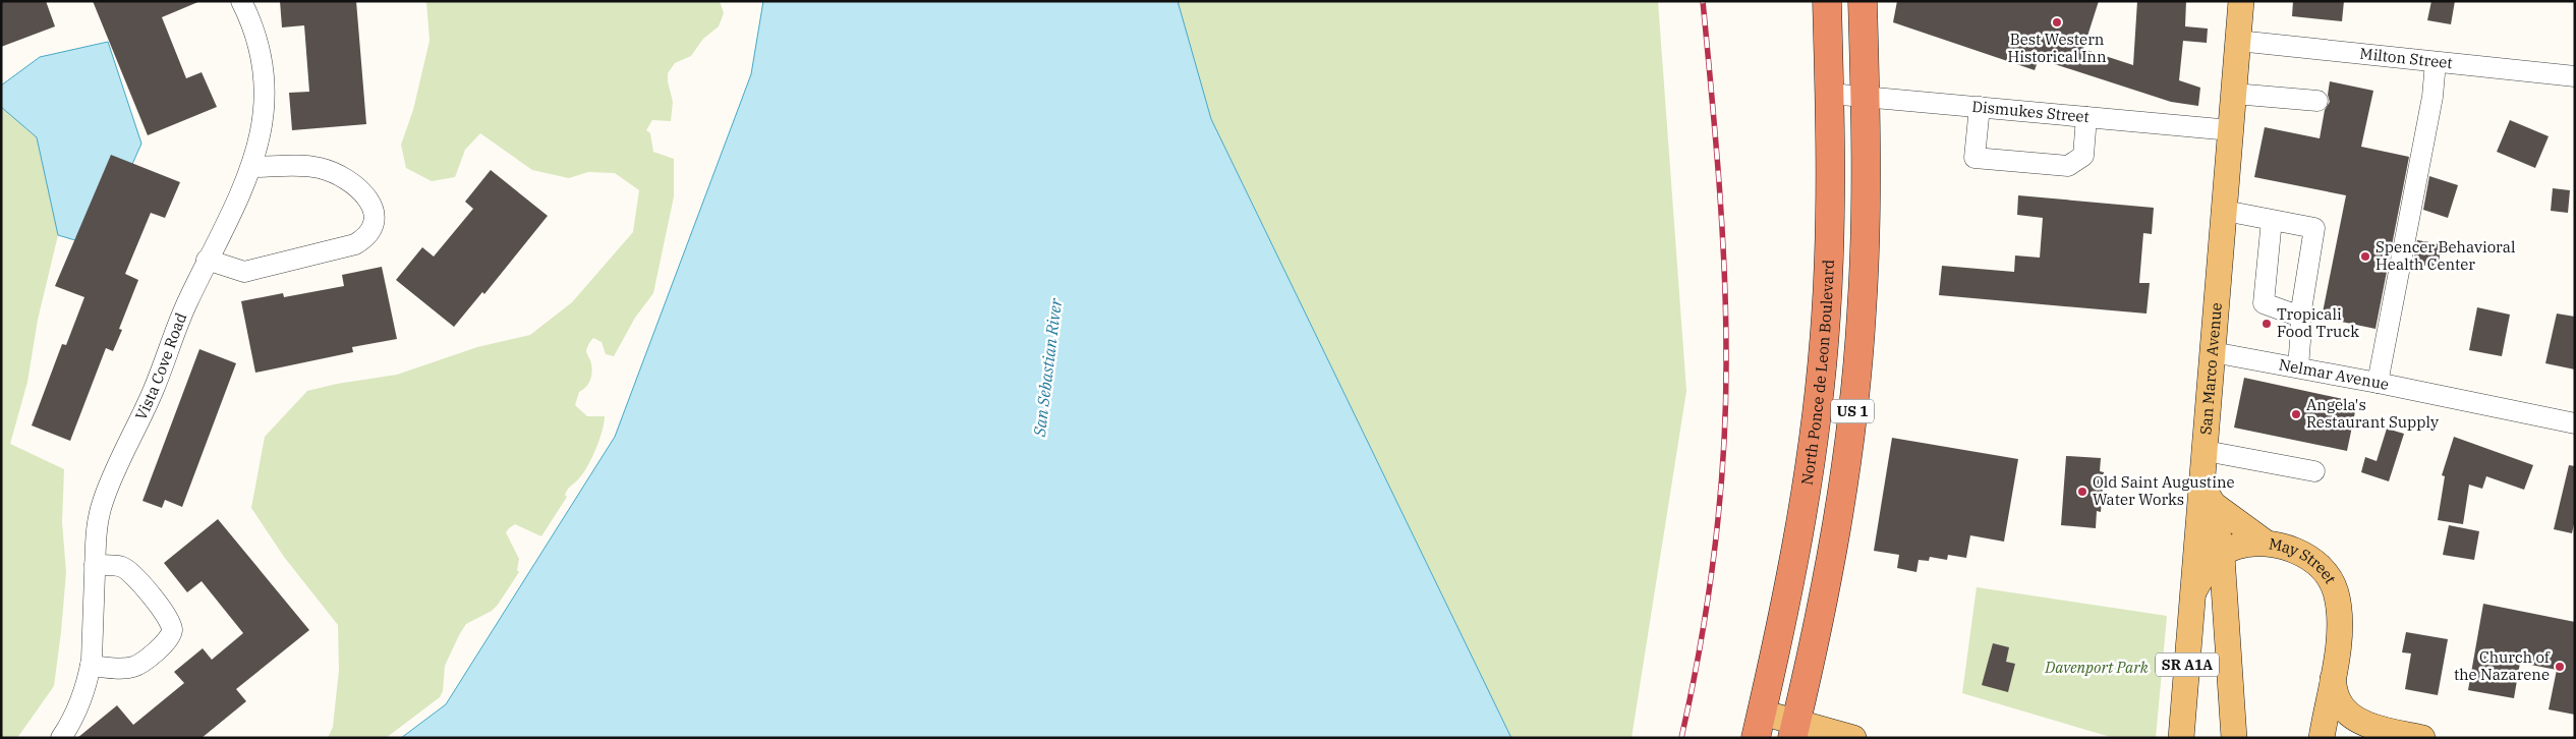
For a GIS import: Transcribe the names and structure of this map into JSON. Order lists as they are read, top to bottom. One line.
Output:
{"streets":{"highway":["North Ponce de Leon Boulevard","US 1"],"main road":["San Marco Avenue","May Street","SR A1A"],"street":["Milton Street","Dismukes Street","Vista Cove Road","Nelmar Avenue"]},"crossings":[["Milton Street","San Marco Avenue"],["Dismukes Street","San Marco Avenue"],["Dismukes Street","North Ponce de Leon Boulevard"],["Dismukes Street","US 1"],["San Marco Avenue","Nelmar Avenue"],["San Marco Avenue","May Street"]],"water":["San Sebastian River"],"parks":["Davenport Park"],"places":["Best Western Historical Inn","Spencer Behavioral Health Center","Tropicali Food Truck","Angela's Restaurant Supply","Old Saint Augustine Water Works","Church of the Nazarene"]}
